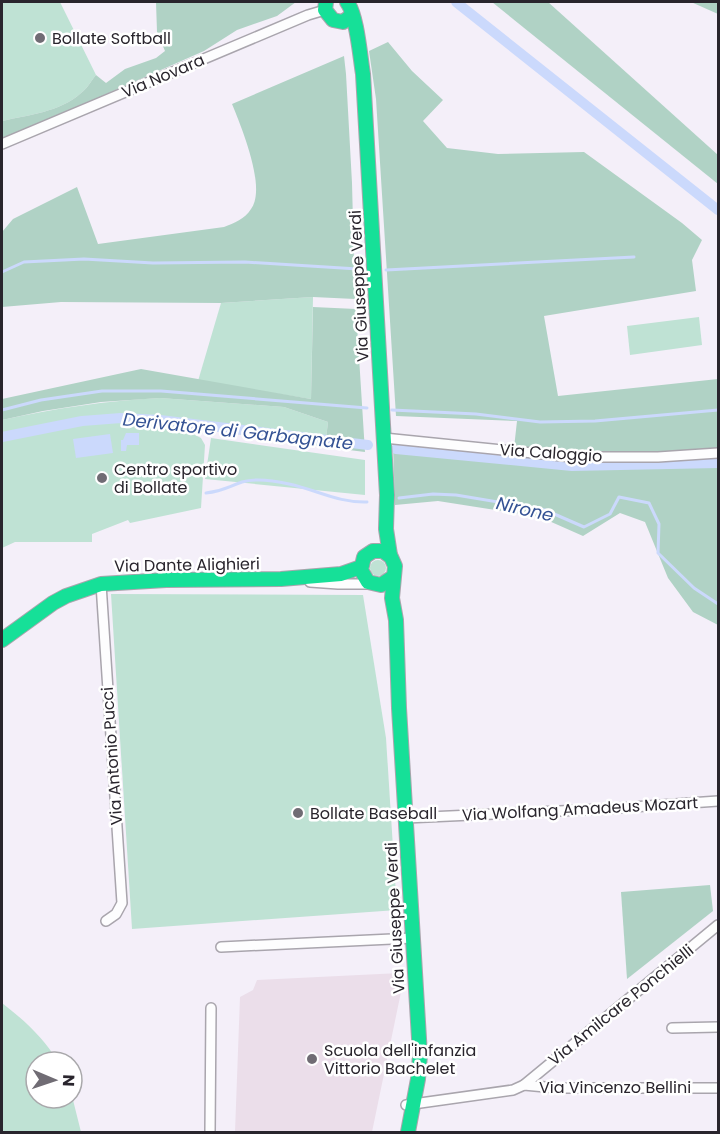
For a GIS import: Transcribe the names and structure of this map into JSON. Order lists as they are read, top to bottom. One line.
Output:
{"streets":{"street":["Via Novara","Via Giuseppe Verdi","Via Caloggio","Via Dante Alighieri","Via Antonio Pucci","Via Wolfang Amadeus Mozart","Via Amilcare Ponchielli","Via Vincenzo Bellini"]},"crossings":[["Via Giuseppe Verdi","Via Caloggio"],["Via Giuseppe Verdi","Via Dante Alighieri"],["Via Giuseppe Verdi","Via Wolfang Amadeus Mozart"],["Via Giuseppe Verdi","Via Vincenzo Bellini"],["Via Dante Alighieri","Via Antonio Pucci"],["Via Amilcare Ponchielli","Via Vincenzo Bellini"]],"water":["Derivatore di Garbagnate","Nirone"],"places":["Bollate Softball","Centro sportivo di Bollate","Bollate Baseball","Scuola dell'infanzia Vittorio Bachelet"],"north":"right"}
